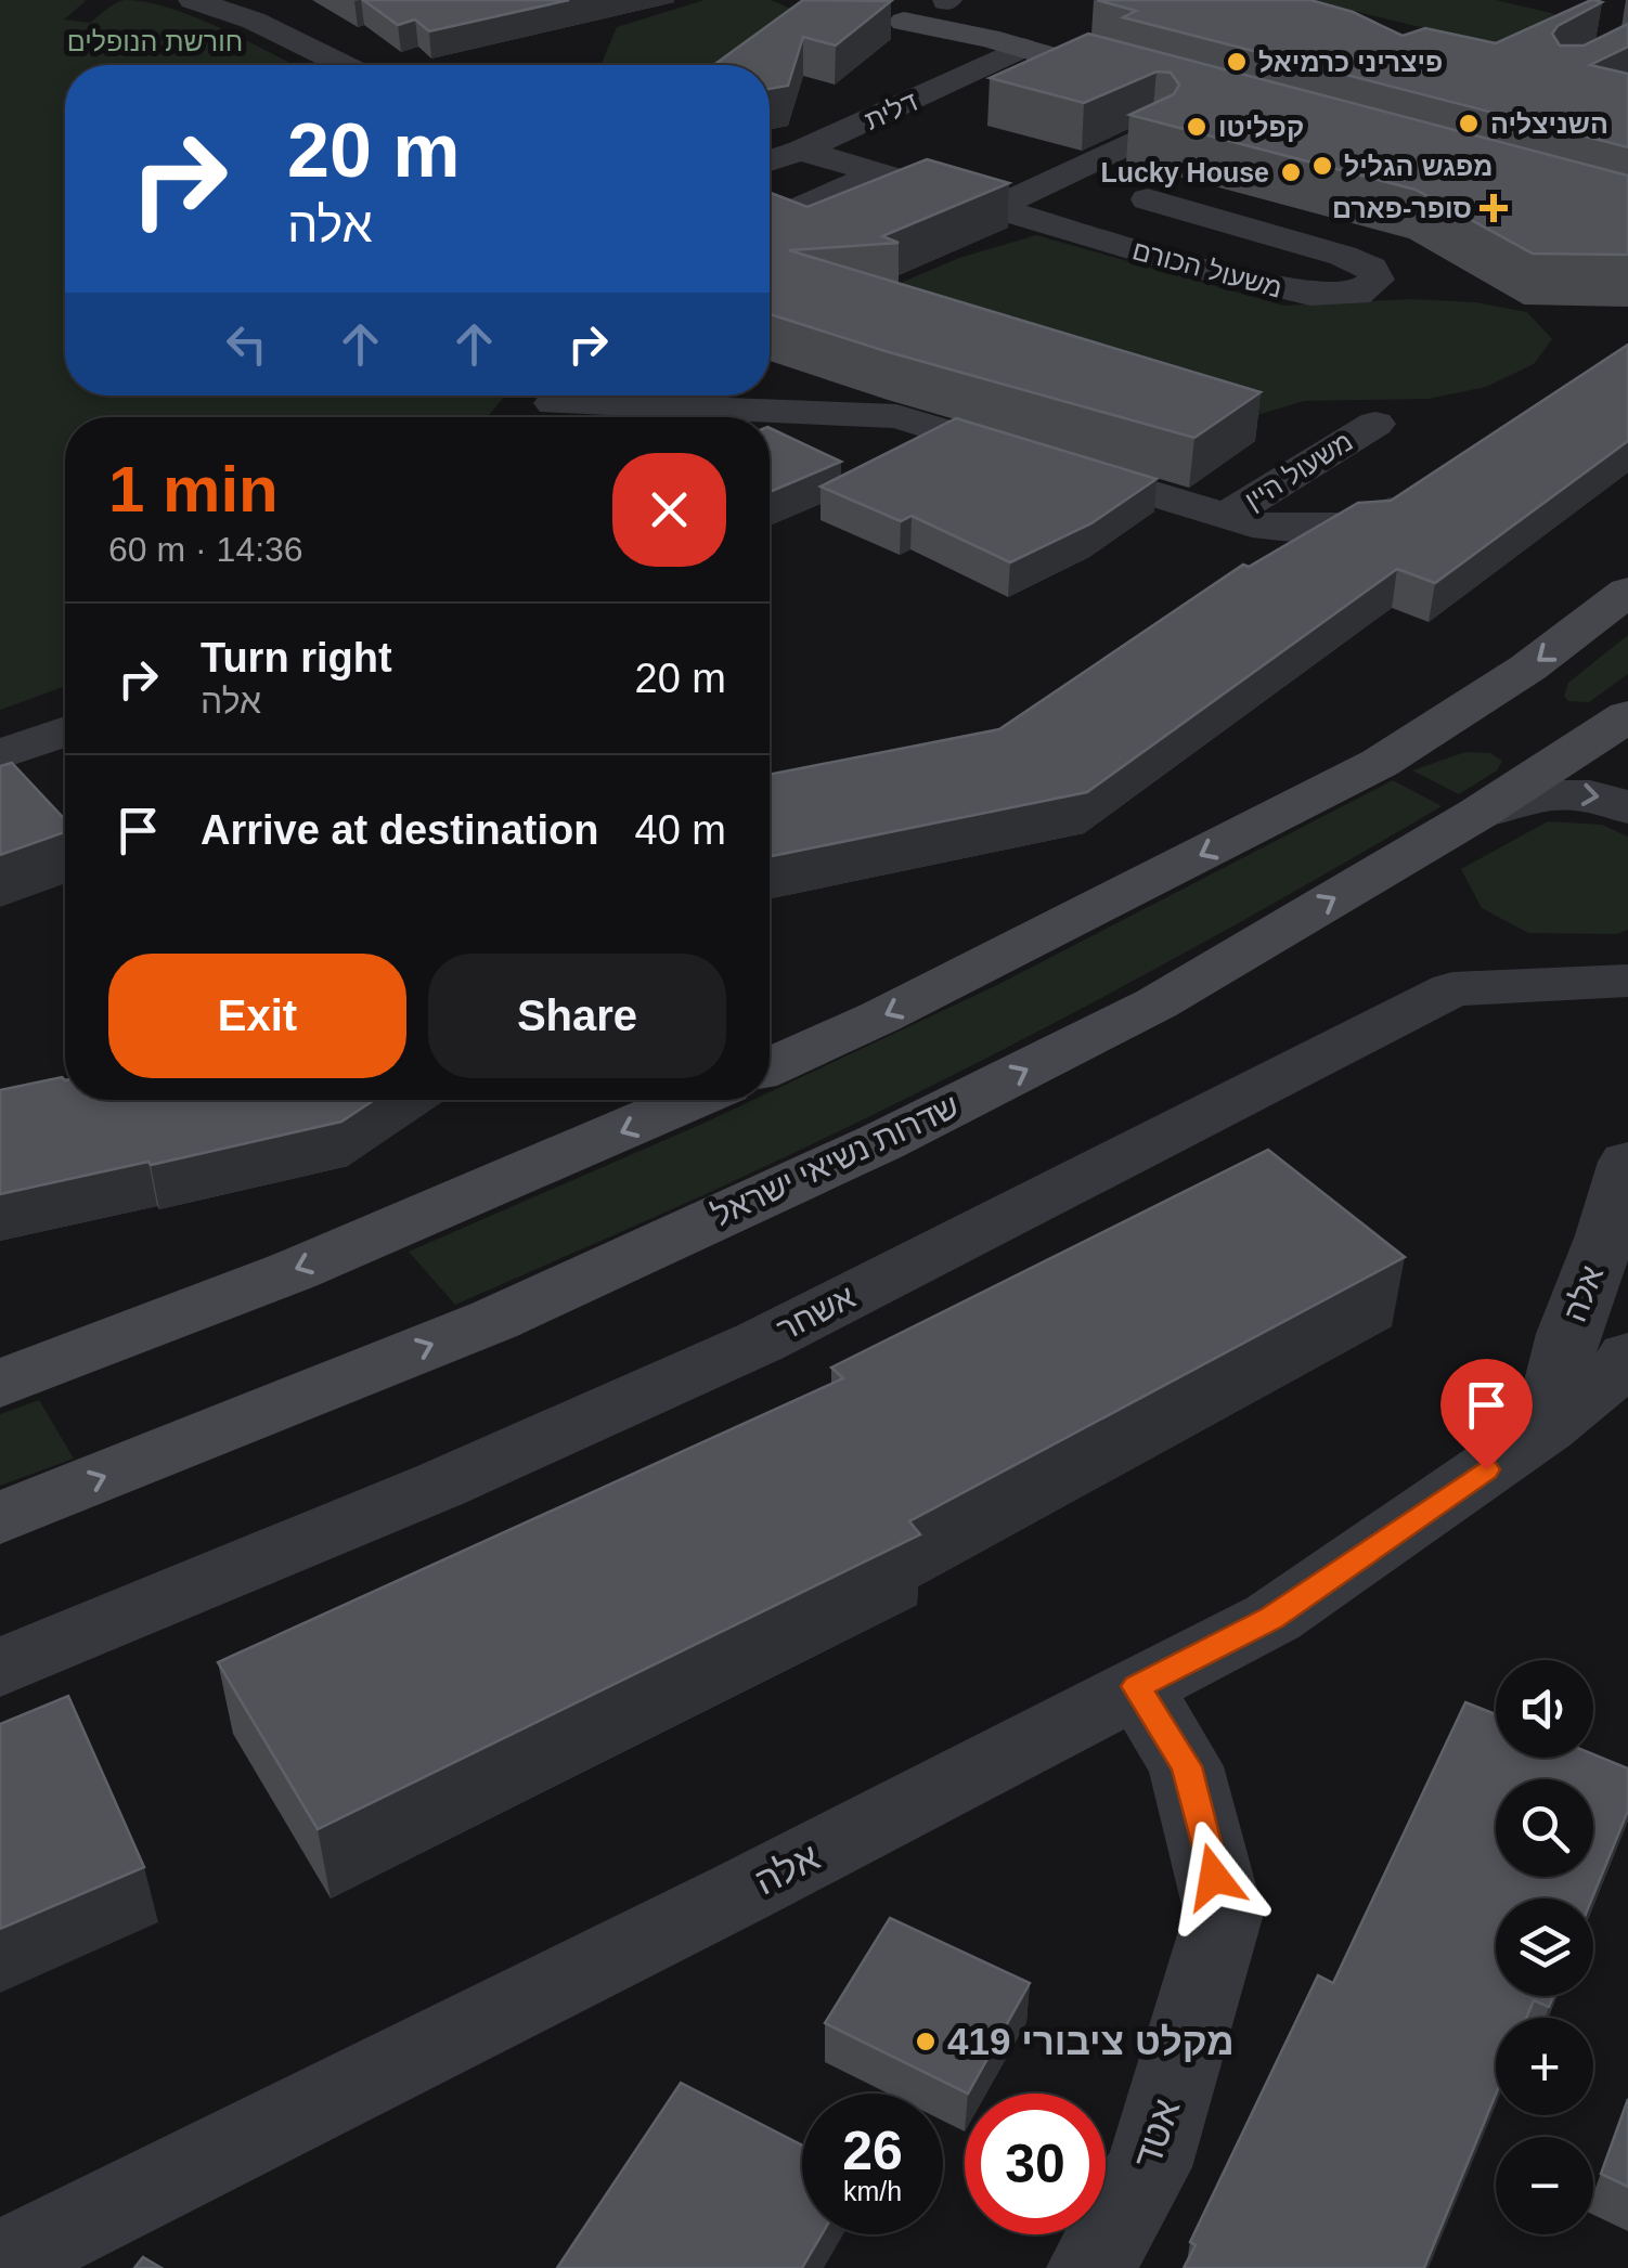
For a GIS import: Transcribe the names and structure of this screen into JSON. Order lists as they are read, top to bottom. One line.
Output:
{"streets":{"main road":["שדרות נשיאי ישראל"],"street":["דלית","משעול הכורם","משעול היין","אלה","אשחר","אטד"]},"crossings":[["דלית","משעול הכורם"],["אלה","אטד"]],"parks":["חורשת הנופלים"],"places":{"other":["פיצריני כרמיאל","השניצליה","קפליטו","מפגש הגליל","Lucky House","מקלט ציבורי 419"],"health":["סופר-פארם"]},"page":{"turn":["20 m","אלה"],"heading":["1 min","60 m · 14:36"],"list":[{"name":"Turn right","note":"אלה","value":"20 m"},{"name":"Arrive at destination","value":"40 m"}],"buttons":["Exit","Share"],"map_buttons":["+","−"],"speed":"26 km/h","limit":"30"}}
